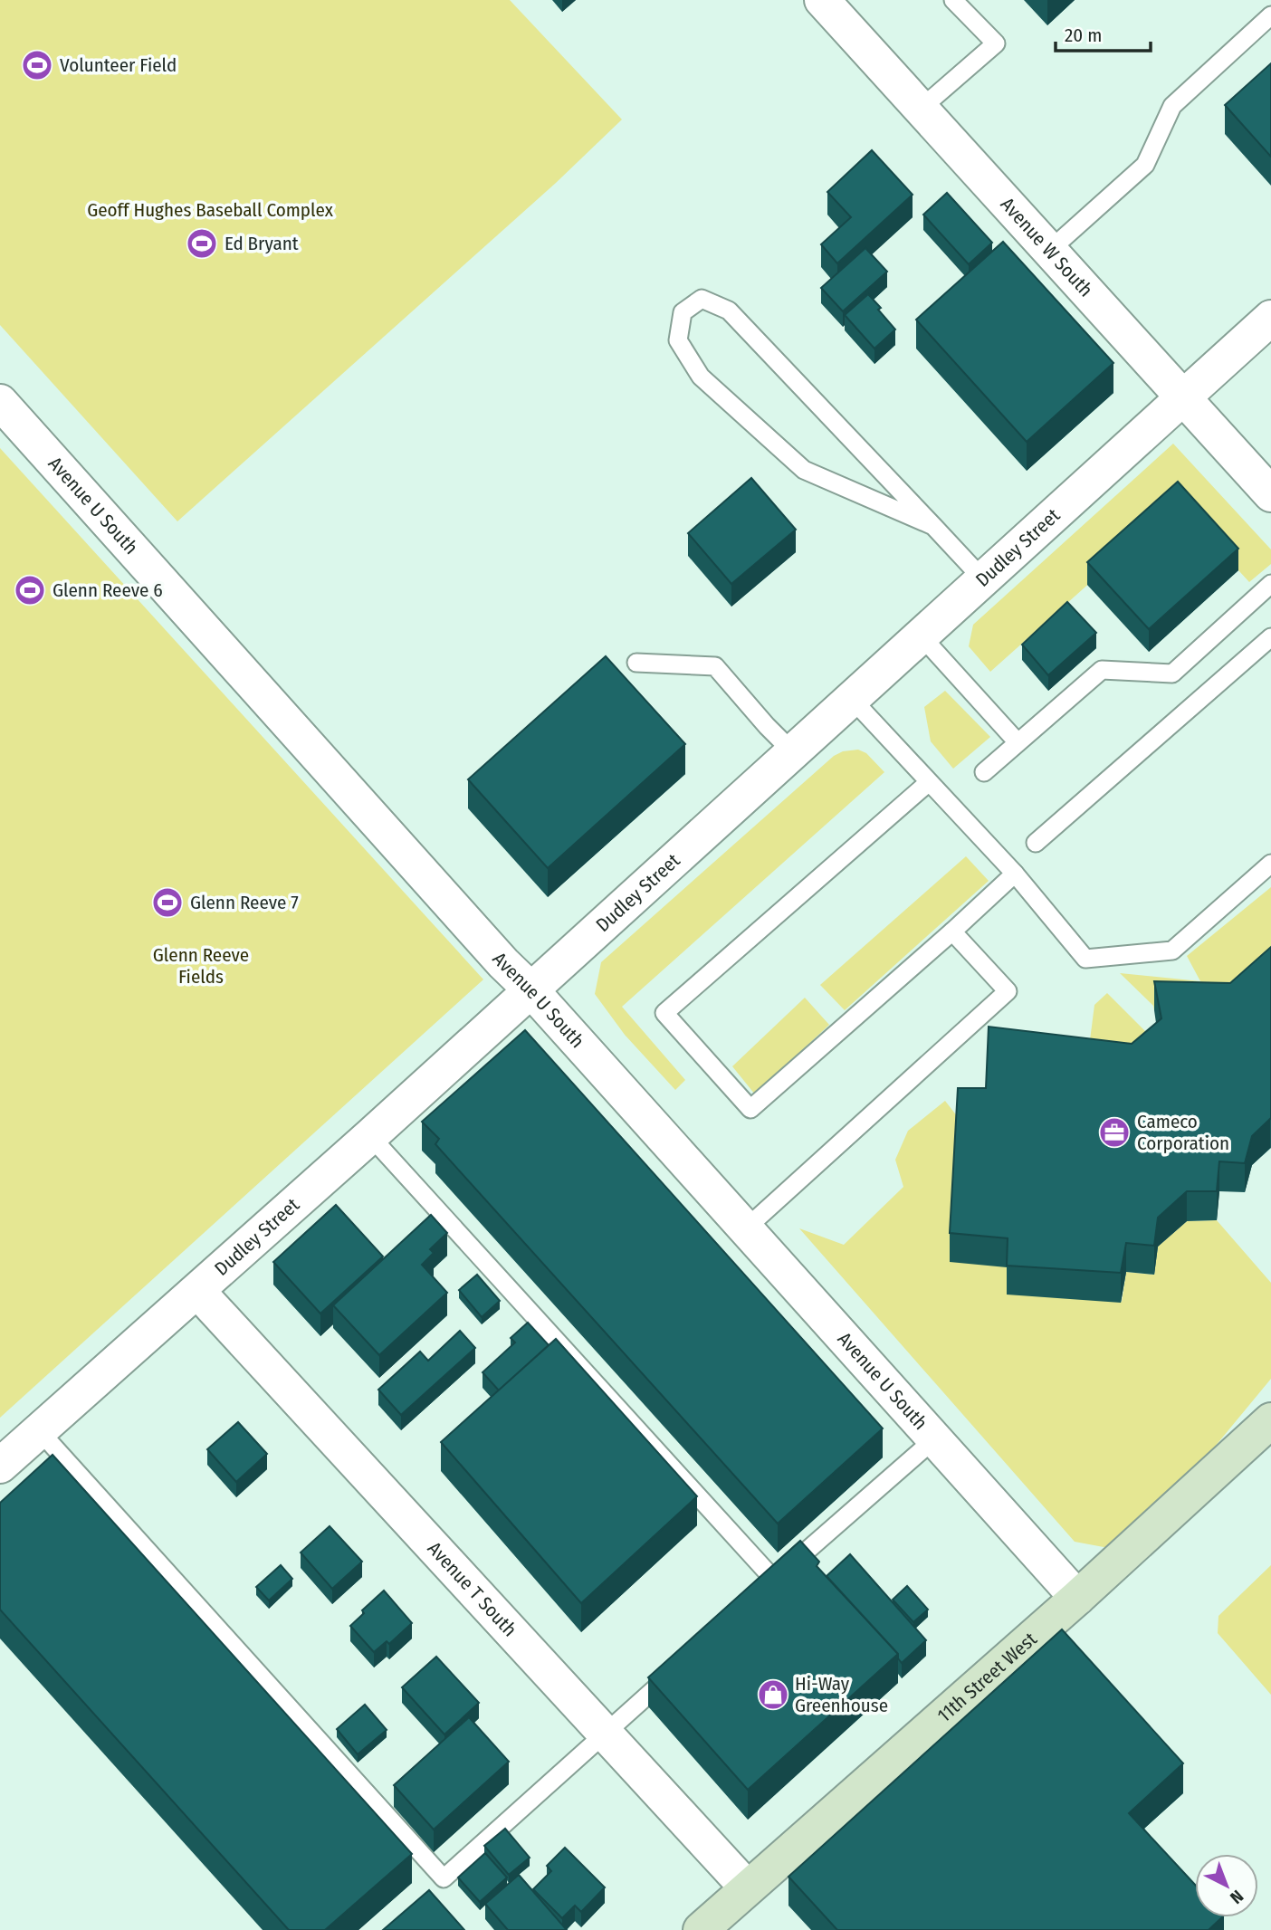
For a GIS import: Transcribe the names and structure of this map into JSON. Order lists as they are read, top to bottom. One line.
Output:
{"streets":{"main road":["11th Street West"],"street":["Avenue W South","Avenue U South","Dudley Street","Avenue T South"]},"crossings":[["Avenue W South","Dudley Street"],["Avenue U South","Dudley Street"],["Avenue U South","11th Street West"],["Dudley Street","Avenue T South"],["Avenue T South","11th Street West"]],"parks":["Geoff Hughes Baseball Complex","Glenn Reeve Fields"],"places":{"sports":["Volunteer Field","Ed Bryant","Glenn Reeve 6","Glenn Reeve 7"],"office":["Cameco Corporation"],"shop":["Hi-Way Greenhouse"]},"scale_bar":"20 m","north":"bottom right"}
